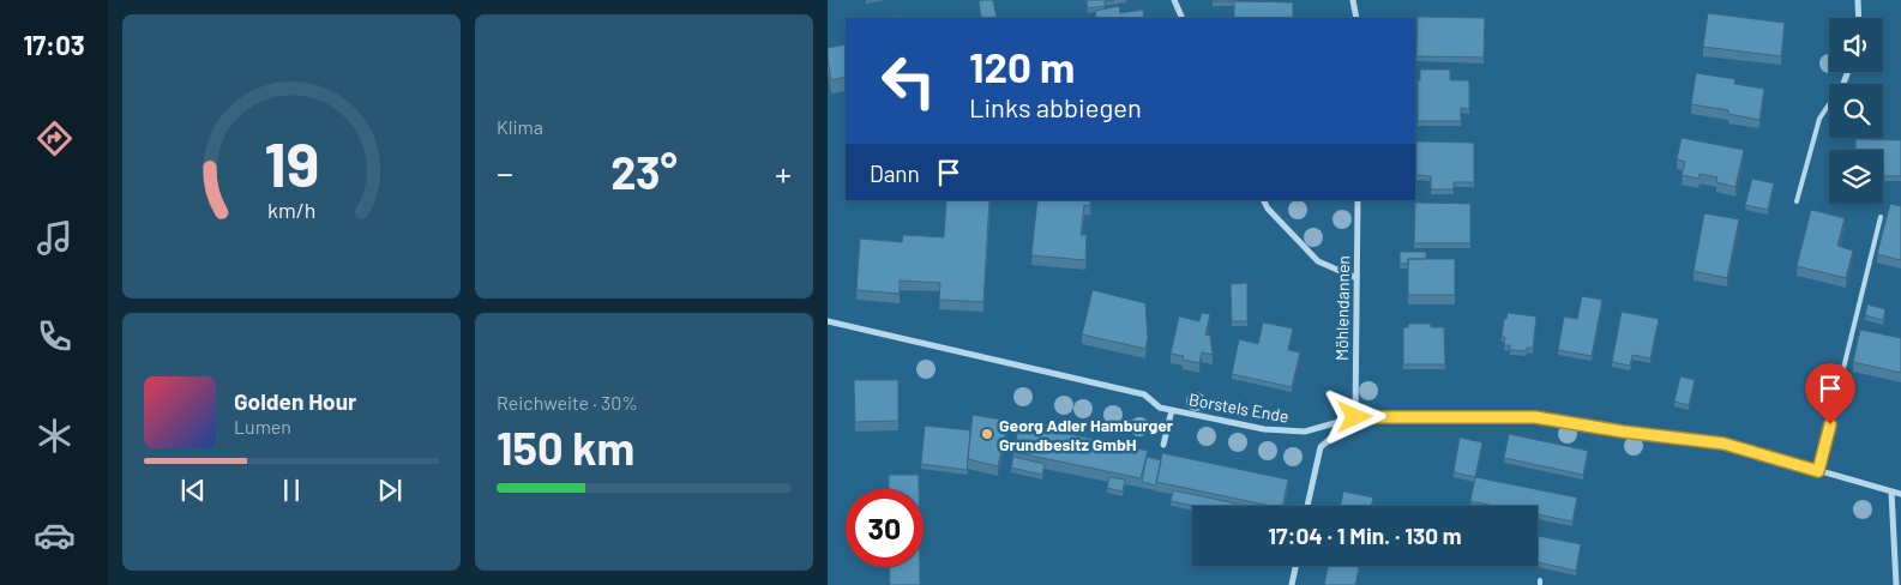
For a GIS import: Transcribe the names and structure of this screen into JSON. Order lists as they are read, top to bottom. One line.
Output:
{"streets":{"street":["Möhlendannen","Borstels Ende"]},"crossings":[["Möhlendannen","Borstels Ende"]],"places":["Georg Adler Hamburger Grundbesitz GmbH"],"page":{"tabs":"17:03","tile":["Klima",["Reichweite · 30%","150 km"]],"turn":["120 m","Links abbiegen"],"then":"Dann","heat":["−","23°","+"],"song":["Golden Hour","Lumen"],"limit":"30","trip":"17:04 · 1 Min. · 130 m","gauge":["19","km/h"]}}
